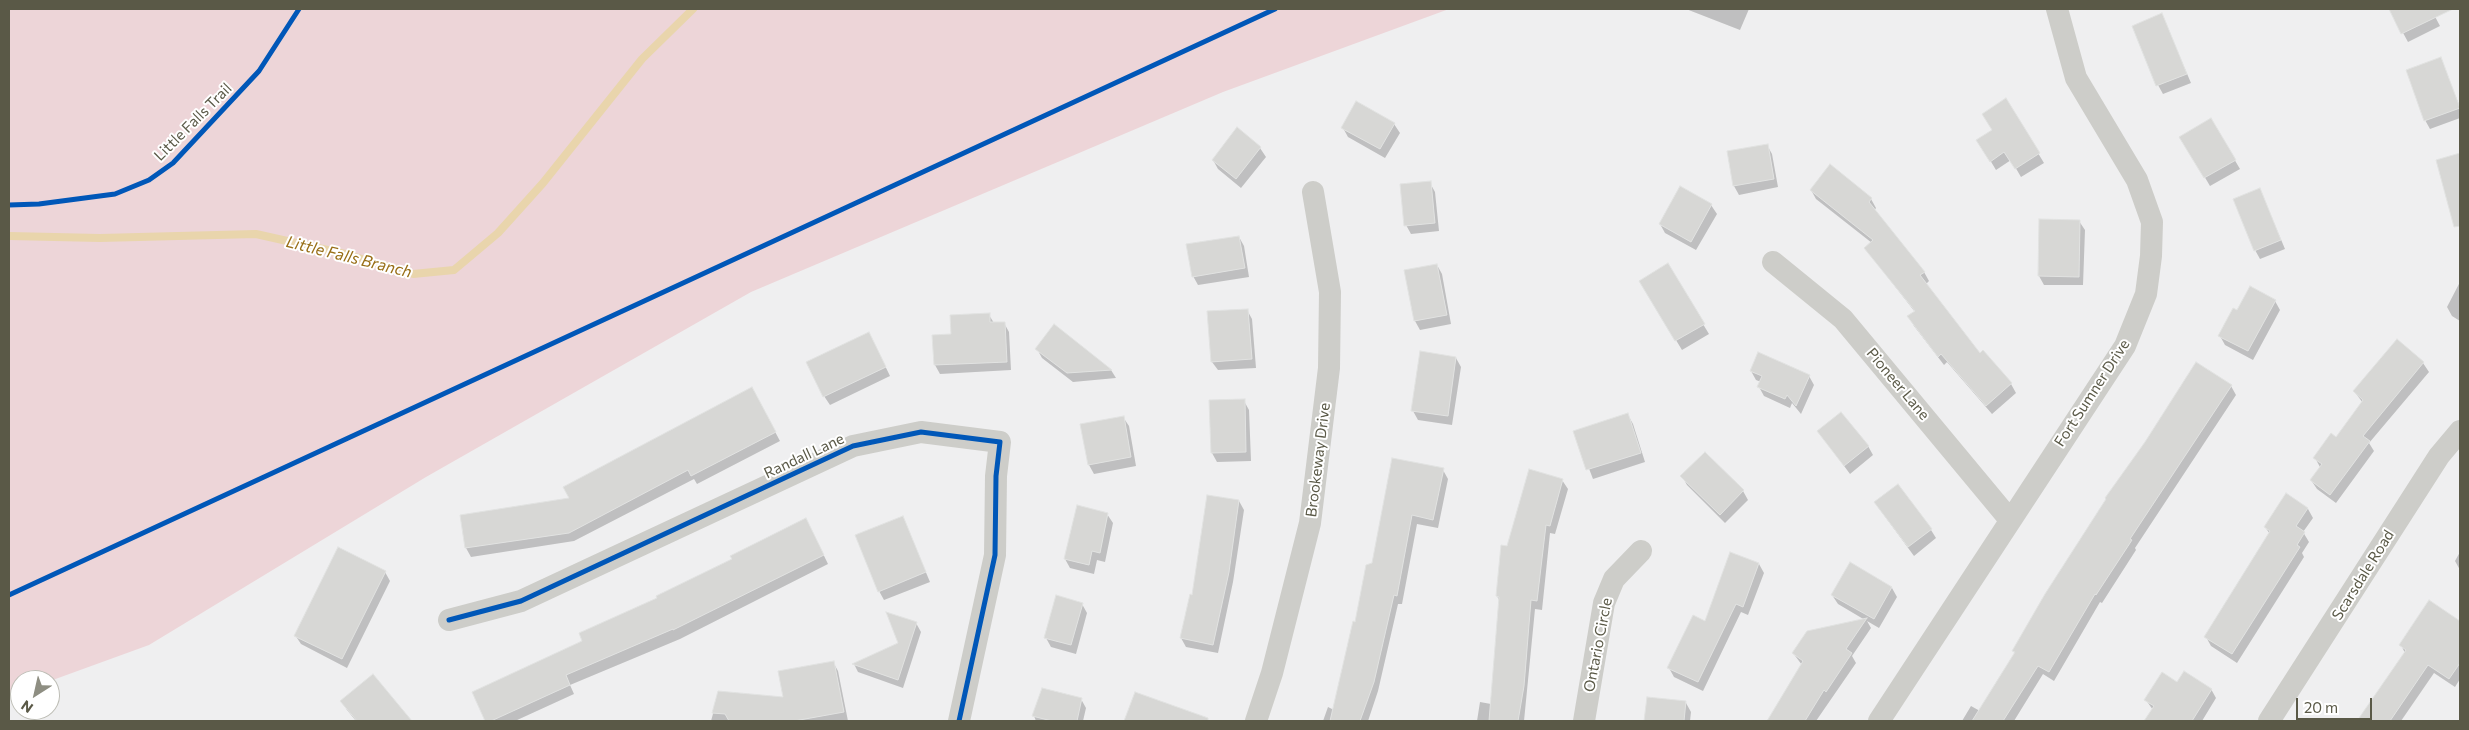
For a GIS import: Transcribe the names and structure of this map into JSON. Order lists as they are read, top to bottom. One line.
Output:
{"streets":{"street":["Pioneer Lane","Fort Sumner Drive","Randall Lane","Brookeway Drive","Scarsdale Road","Ontario Circle"],"cycle path":["Little Falls Trail"]},"crossings":[["Pioneer Lane","Fort Sumner Drive"]],"water":["Little Falls Branch"],"scale_bar":"20 m","north":"bottom left"}
